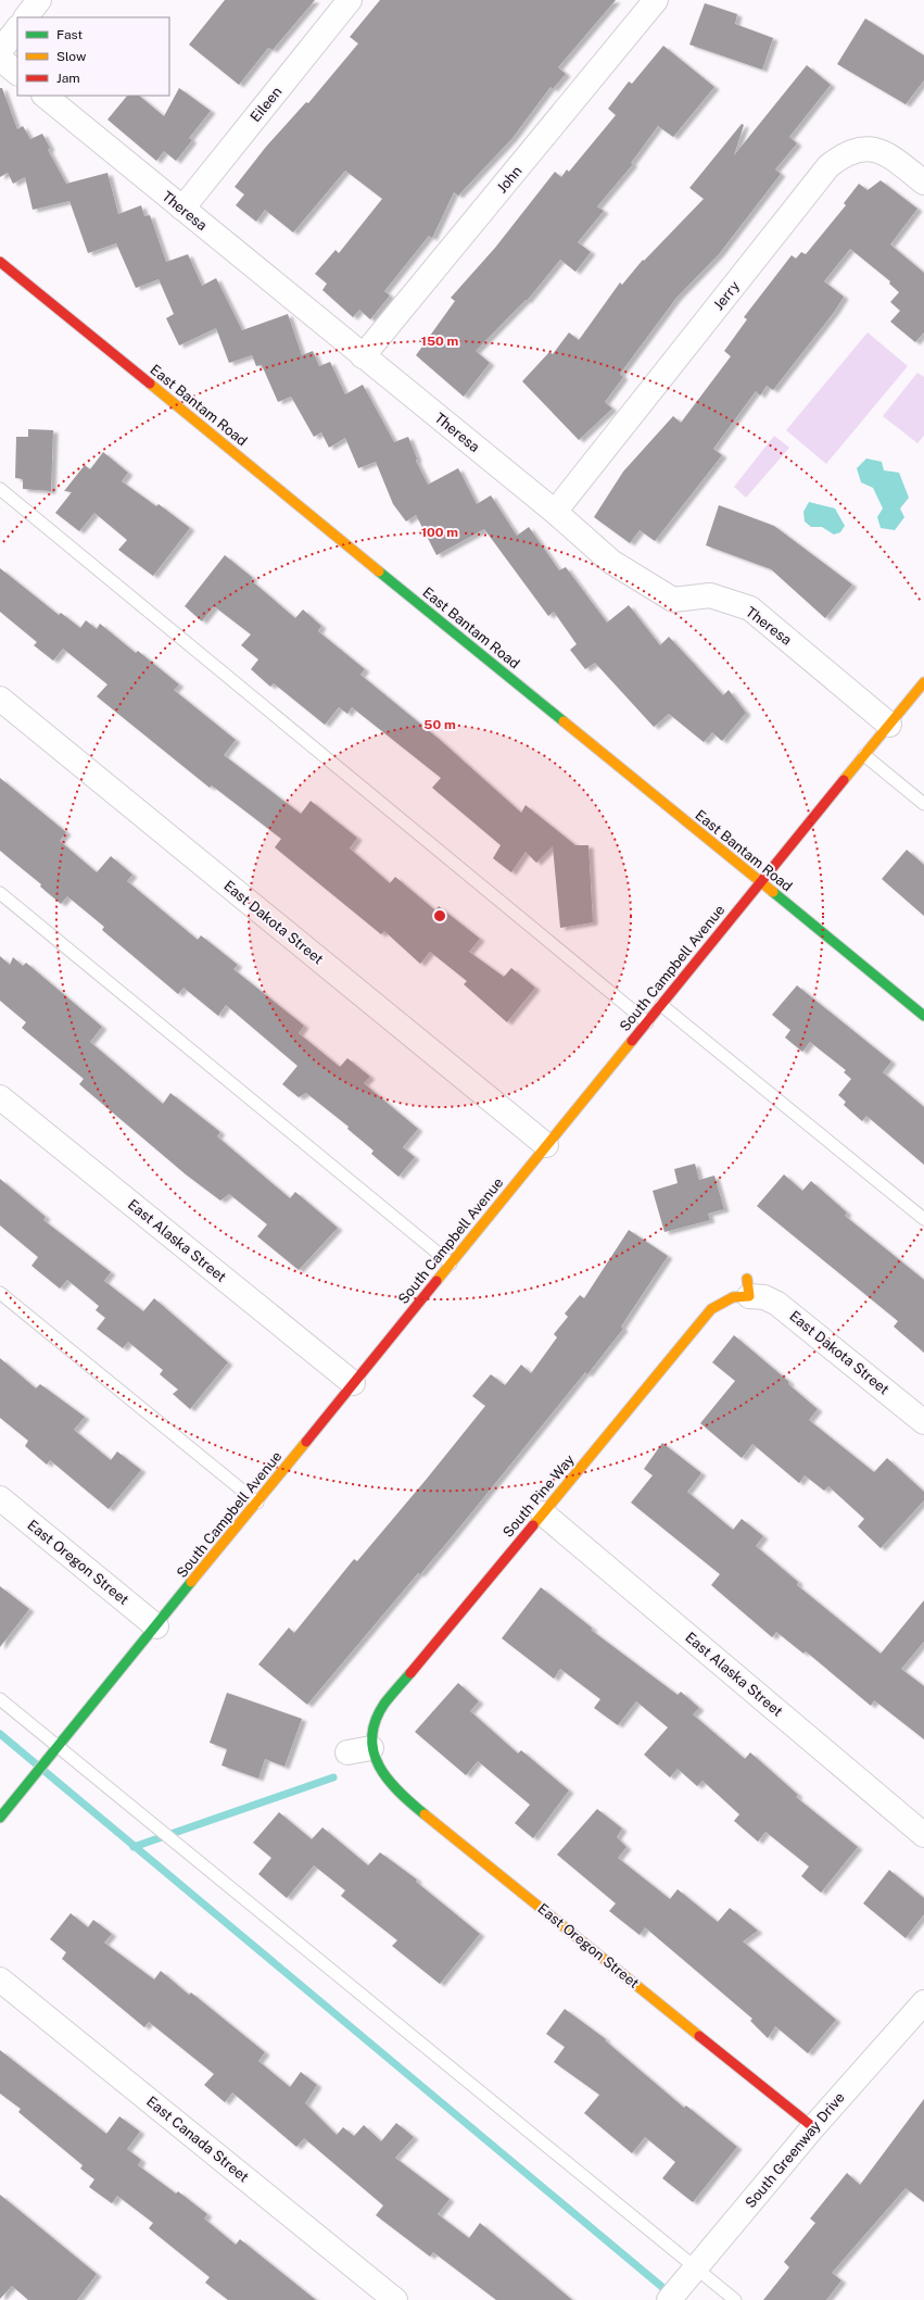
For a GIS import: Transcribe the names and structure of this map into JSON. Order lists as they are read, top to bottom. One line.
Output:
{"streets":{"street":["Eileen","John","Theresa","Jerry","East Bantam Road","East Dakota Street","South Campbell Avenue","East Alaska Street","South Pine Way","East Oregon Street","East Canada Street","South Greenway Drive"]},"crossings":[["Eileen","Theresa"],["John","Theresa"],["Theresa","Jerry"],["Theresa","South Campbell Avenue"],["East Bantam Road","South Campbell Avenue"],["East Dakota Street","South Campbell Avenue"],["East Dakota Street","South Pine Way"],["South Campbell Avenue","East Alaska Street"],["South Campbell Avenue","East Oregon Street"],["East Alaska Street","South Pine Way"],["South Pine Way","East Oregon Street"],["East Oregon Street","South Greenway Drive"]],"legend":["Fast","Slow","Jam"],"rings":["150 m","100 m","50 m"]}
